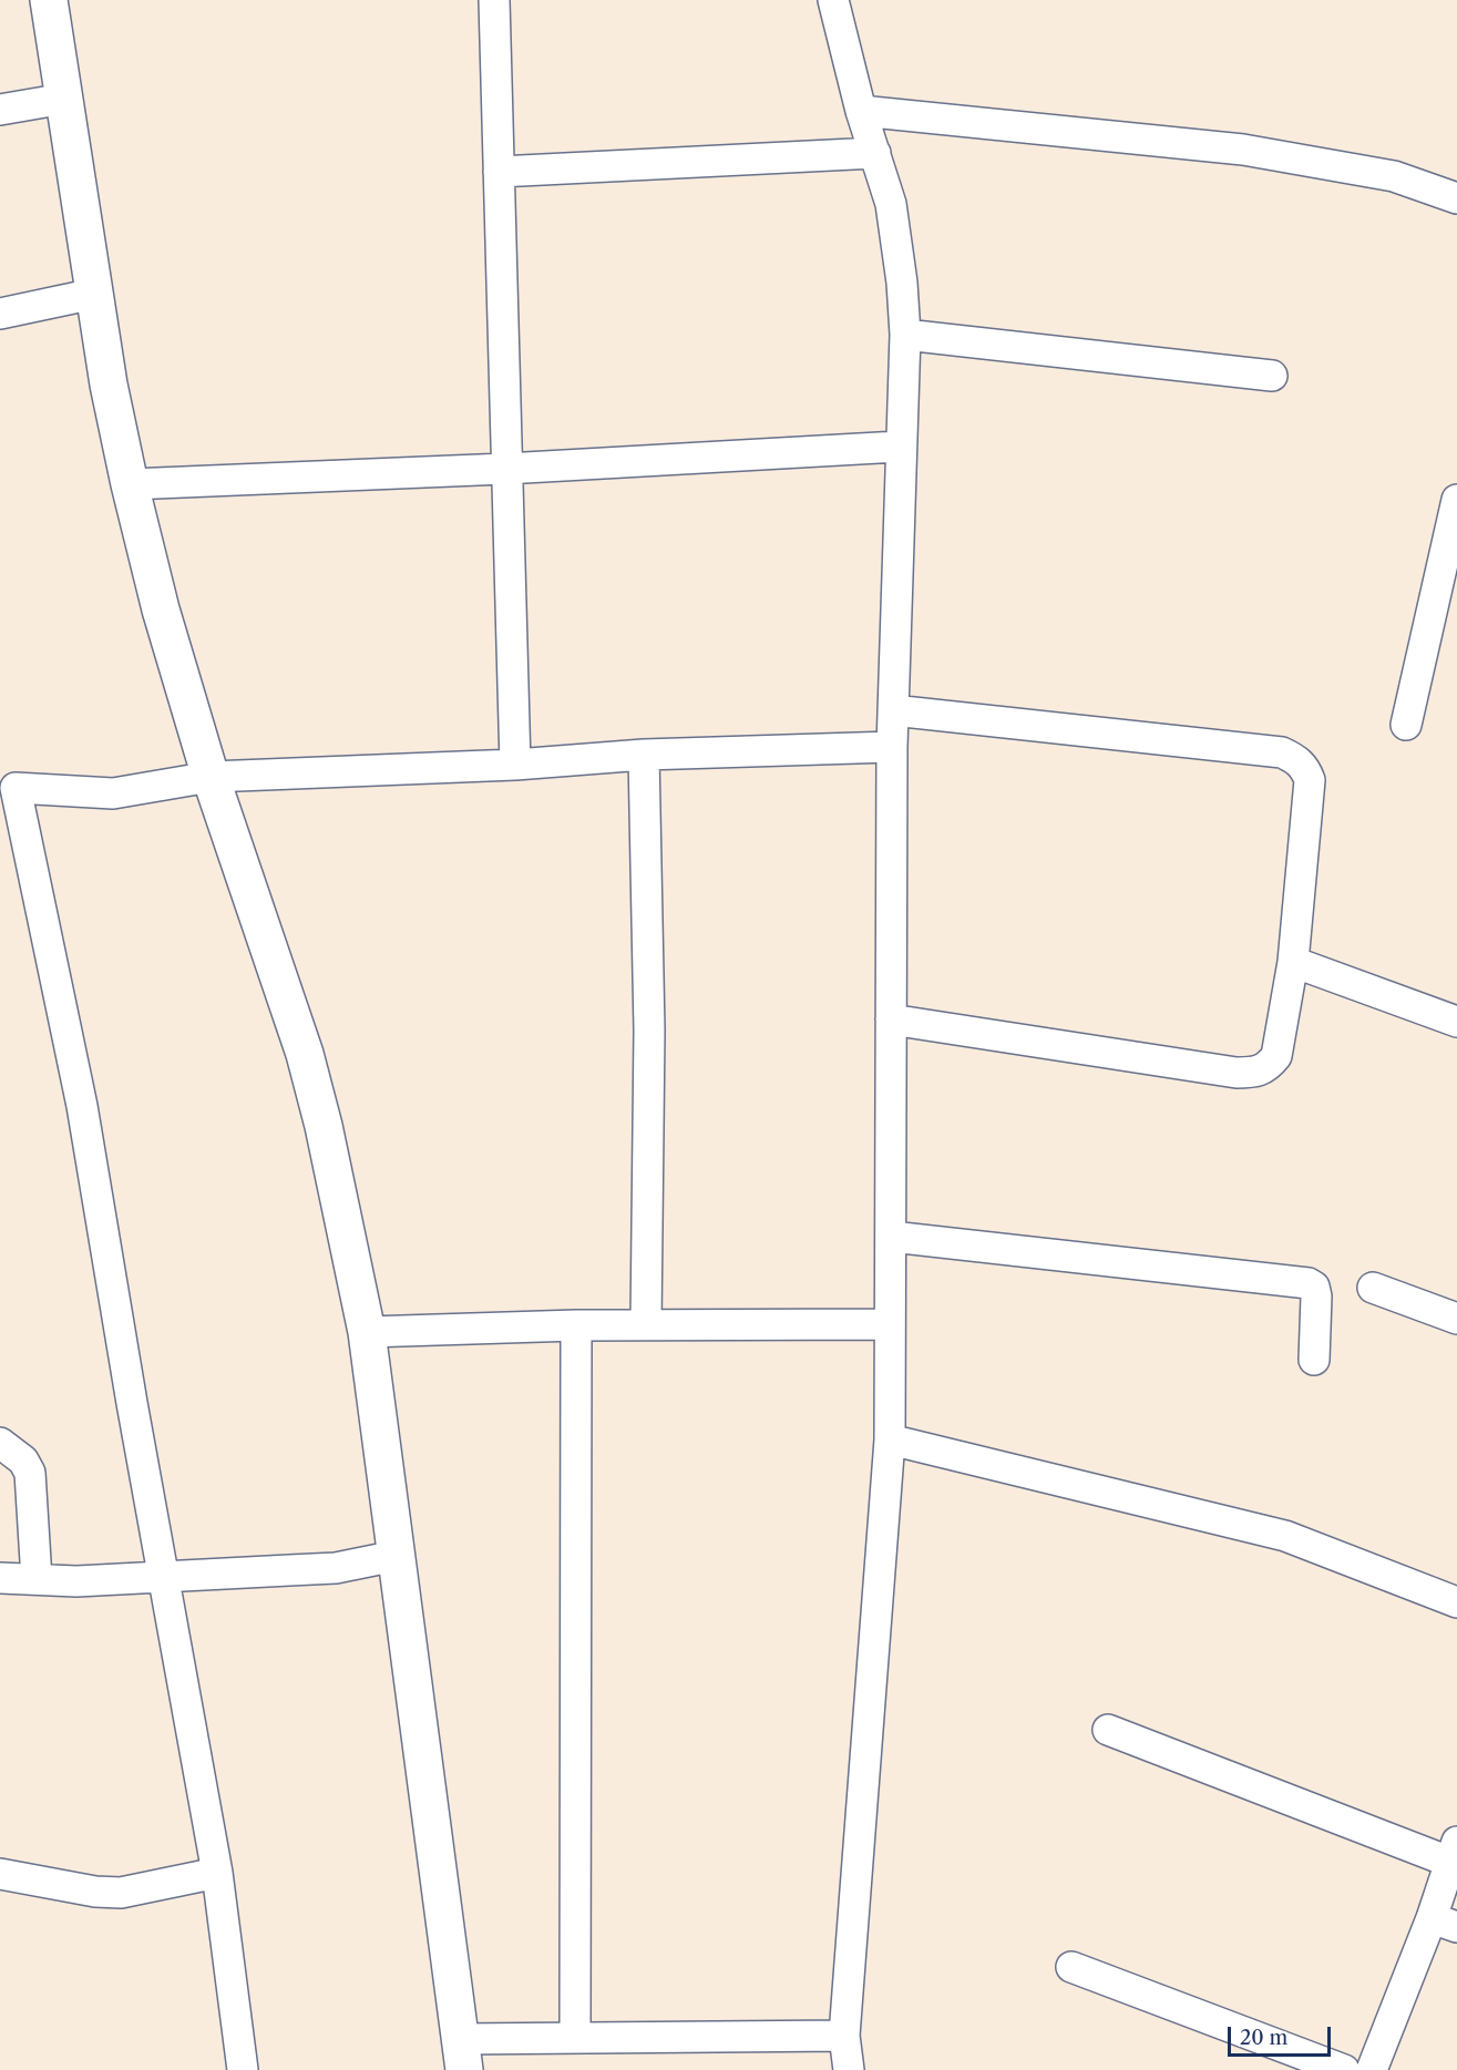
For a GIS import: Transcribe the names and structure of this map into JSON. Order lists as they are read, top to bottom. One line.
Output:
{"scale_bar":"20 m"}
